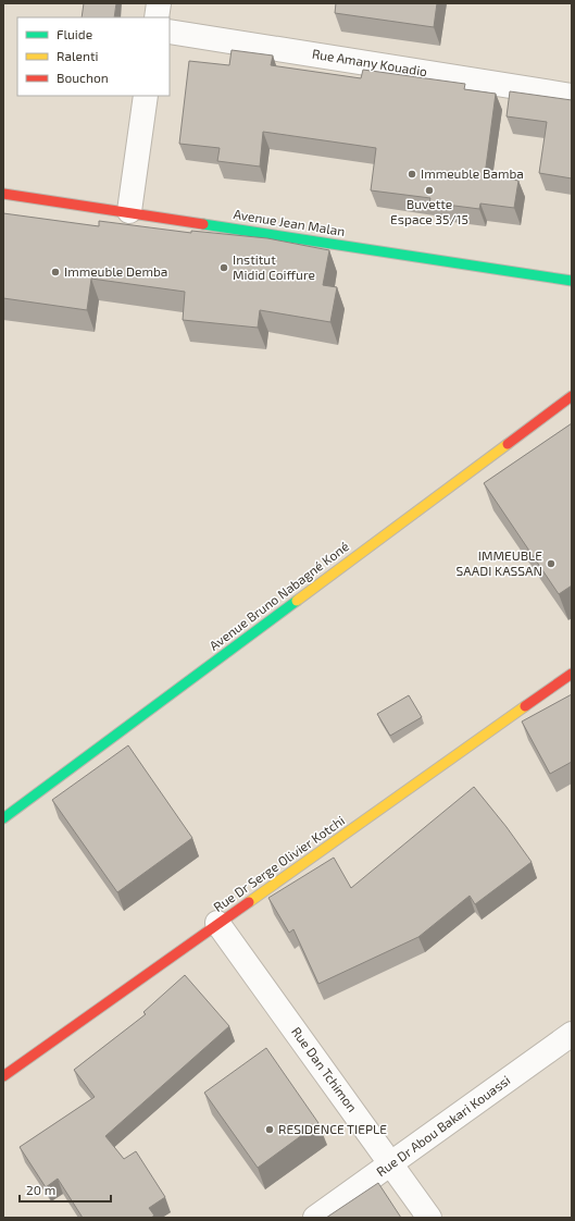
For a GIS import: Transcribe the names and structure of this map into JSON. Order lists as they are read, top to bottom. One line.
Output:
{"streets":{"main road":["Avenue Jean Malan","Avenue Bruno Nabagné Koné","Rue Dr Serge Olivier Kotchi"],"street":["Rue Amany Kouadio","Rue Dan Tchimon","Rue Dr Abou Bakari Kouassi"]},"crossings":[["Rue Dr Serge Olivier Kotchi","Rue Dan Tchimon"],["Rue Dan Tchimon","Rue Dr Abou Bakari Kouassi"]],"places":["Immeuble Bamba","Buvette Espace 35/15","Institut Midid Coiffure","Immeuble Demba","IMMEUBLE SAADI KASSAN","RESIDENCE TIEPLE"],"legend":["Fluide","Ralenti","Bouchon"],"scale_bar":"20 m"}
